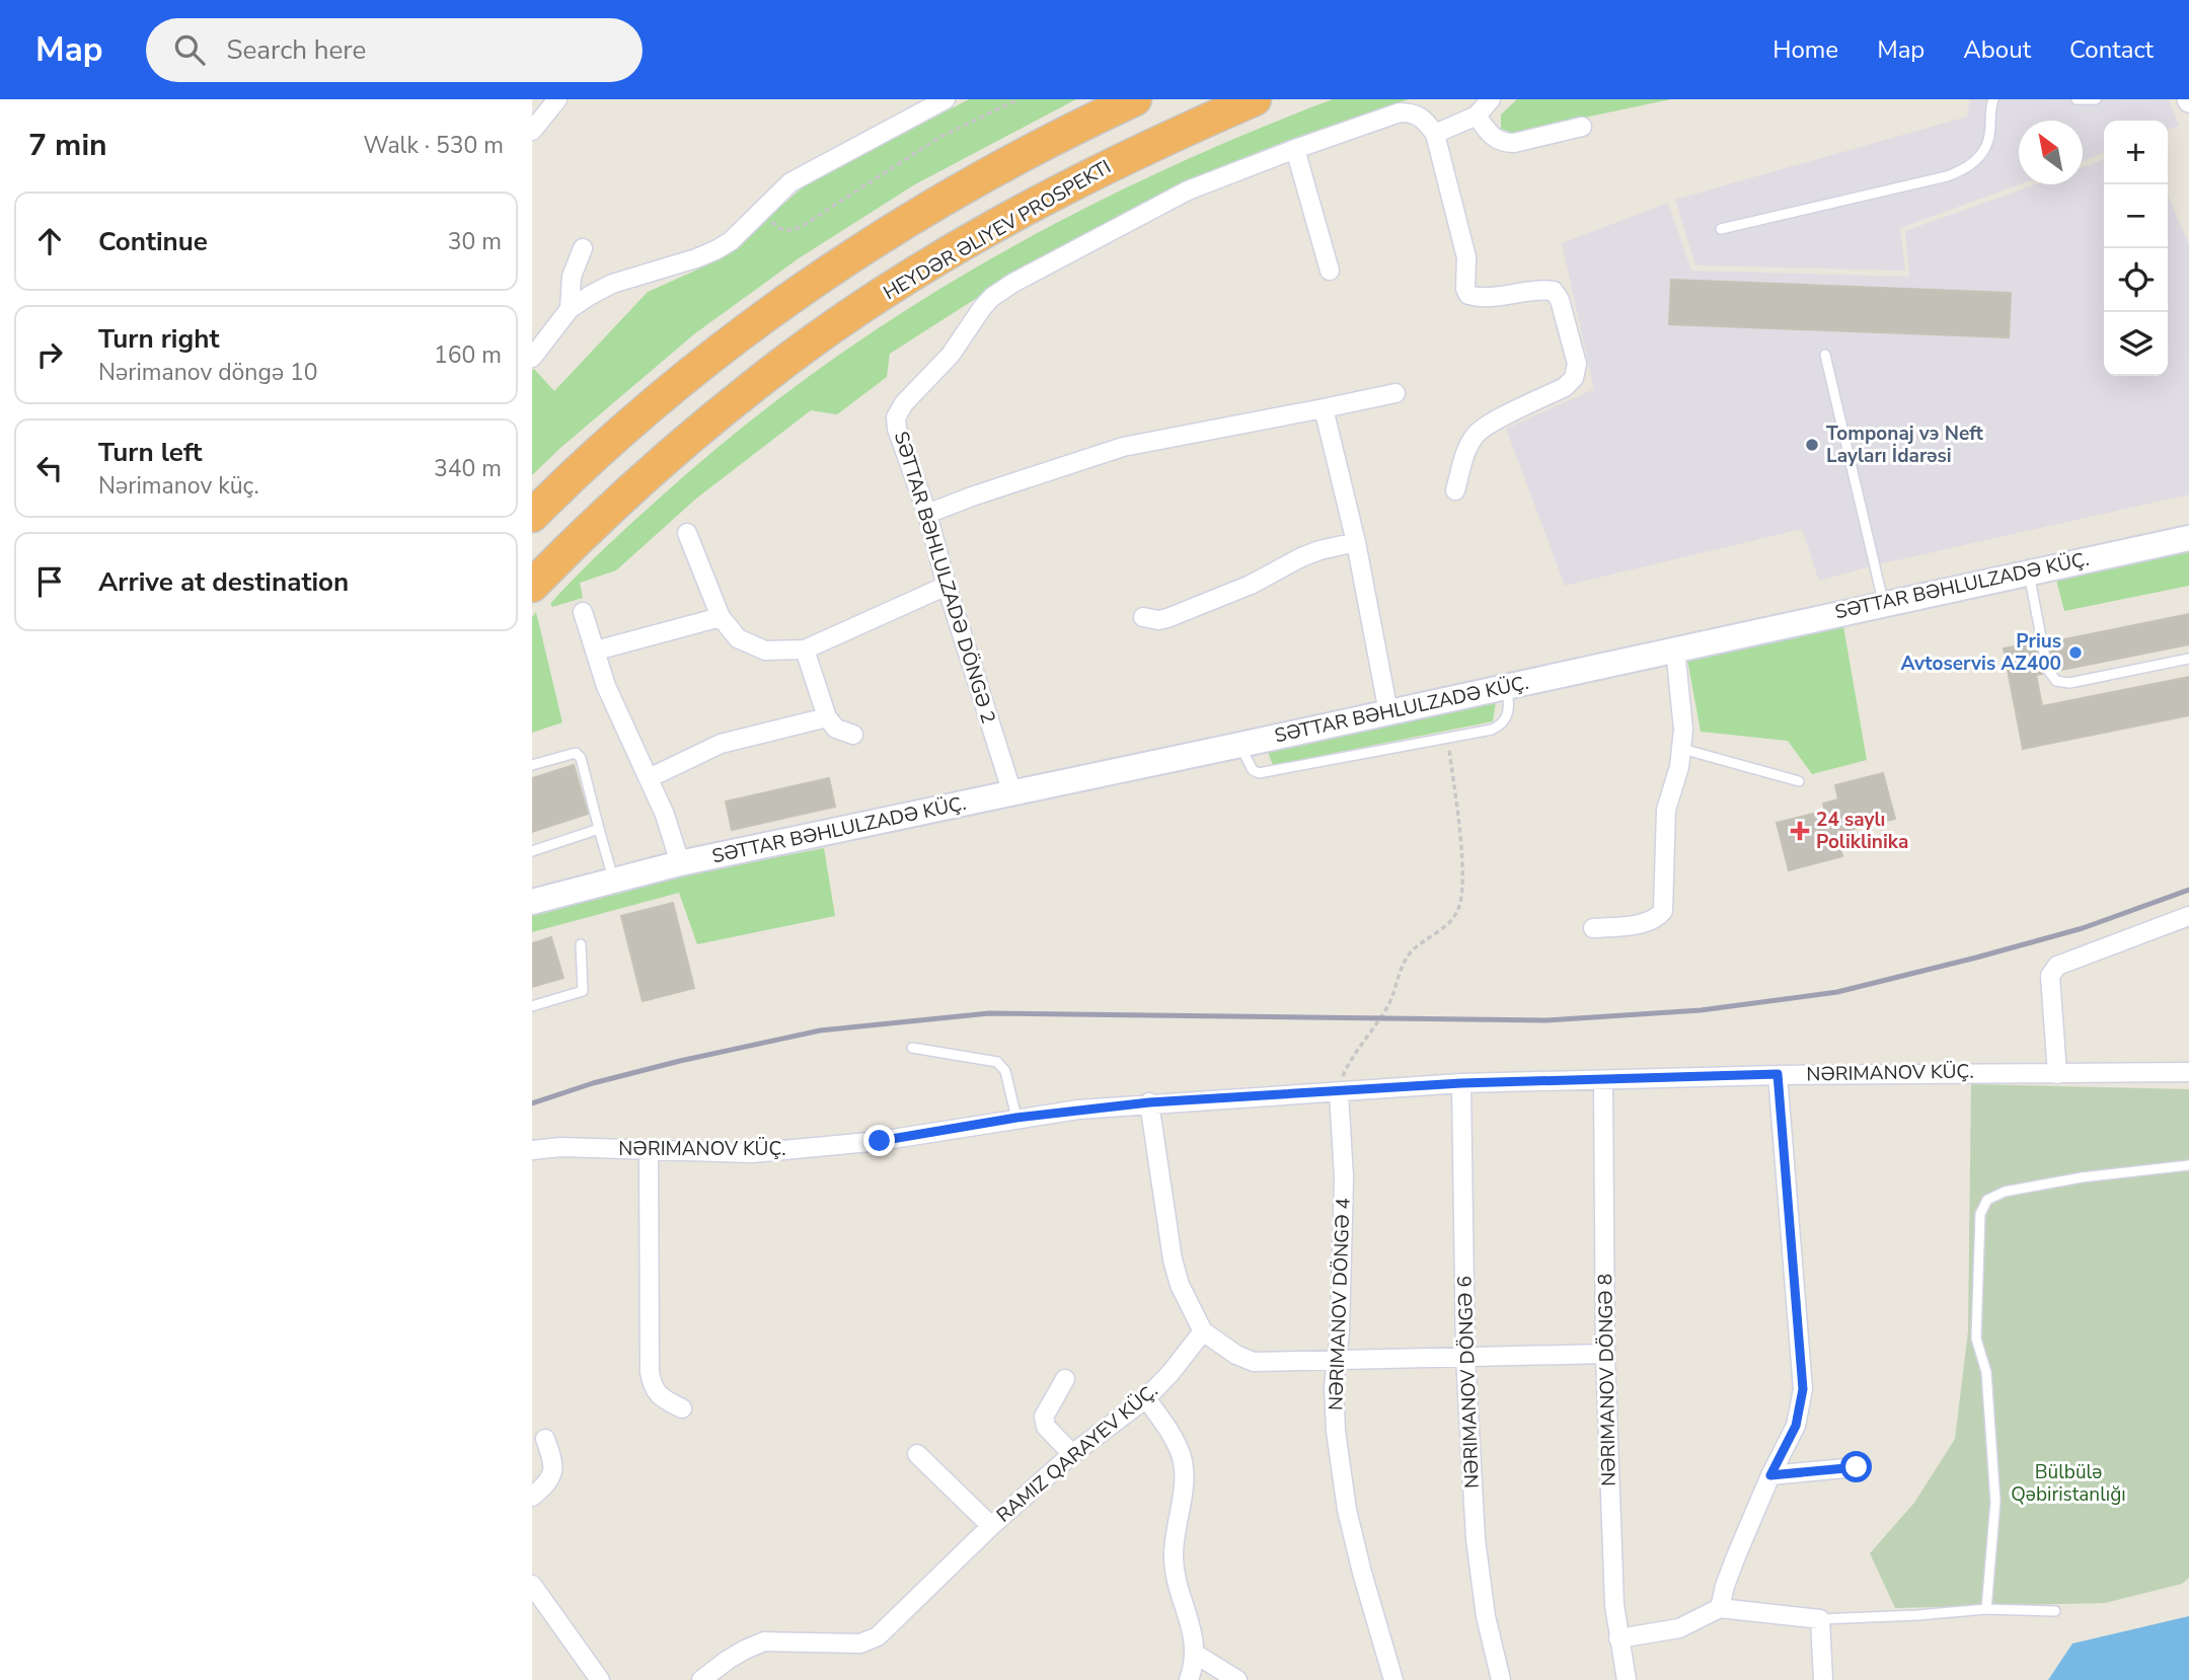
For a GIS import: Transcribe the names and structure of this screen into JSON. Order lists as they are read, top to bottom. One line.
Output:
{"streets":{"highway":["HEYDƏR ƏLIYEV PROSPEKTI"],"main road":["SƏTTAR BƏHLULZADƏ KÜÇ."],"street":["SƏTTAR BƏHLULZADƏ DÖNGƏ 2","NƏRIMANOV KÜÇ.","NƏRIMANOV DÖNGƏ 4","NƏRIMANOV DÖNGƏ 8","NƏRIMANOV DÖNGƏ 6","RAMIZ QARAYEV KÜÇ."]},"crossings":[["SƏTTAR BƏHLULZADƏ DÖNGƏ 2","SƏTTAR BƏHLULZADƏ KÜÇ."],["NƏRIMANOV KÜÇ.","NƏRIMANOV DÖNGƏ 4"],["NƏRIMANOV KÜÇ.","NƏRIMANOV DÖNGƏ 8"],["NƏRIMANOV KÜÇ.","NƏRIMANOV DÖNGƏ 6"]],"parks":["Bülbülə Qəbiristanlığı"],"places":{"other":["Tomponaj vэ Neft Layları İdarəsi","Prius Avtoservis AZ400"],"health":["24 saylı Poliklinika"]},"north":"top left","page":{"header":"Map","search":"Search here","nav":["Home","Map","About","Contact"],"heading":["7 min","Walk · 530 m"],"map_buttons":["+","−"],"list":[["Continue","30 m"],["Turn right","Nərimanov döngə 10","160 m"],["Turn left","Nərimanov küç.","340 m"],"Arrive at destination"]}}
